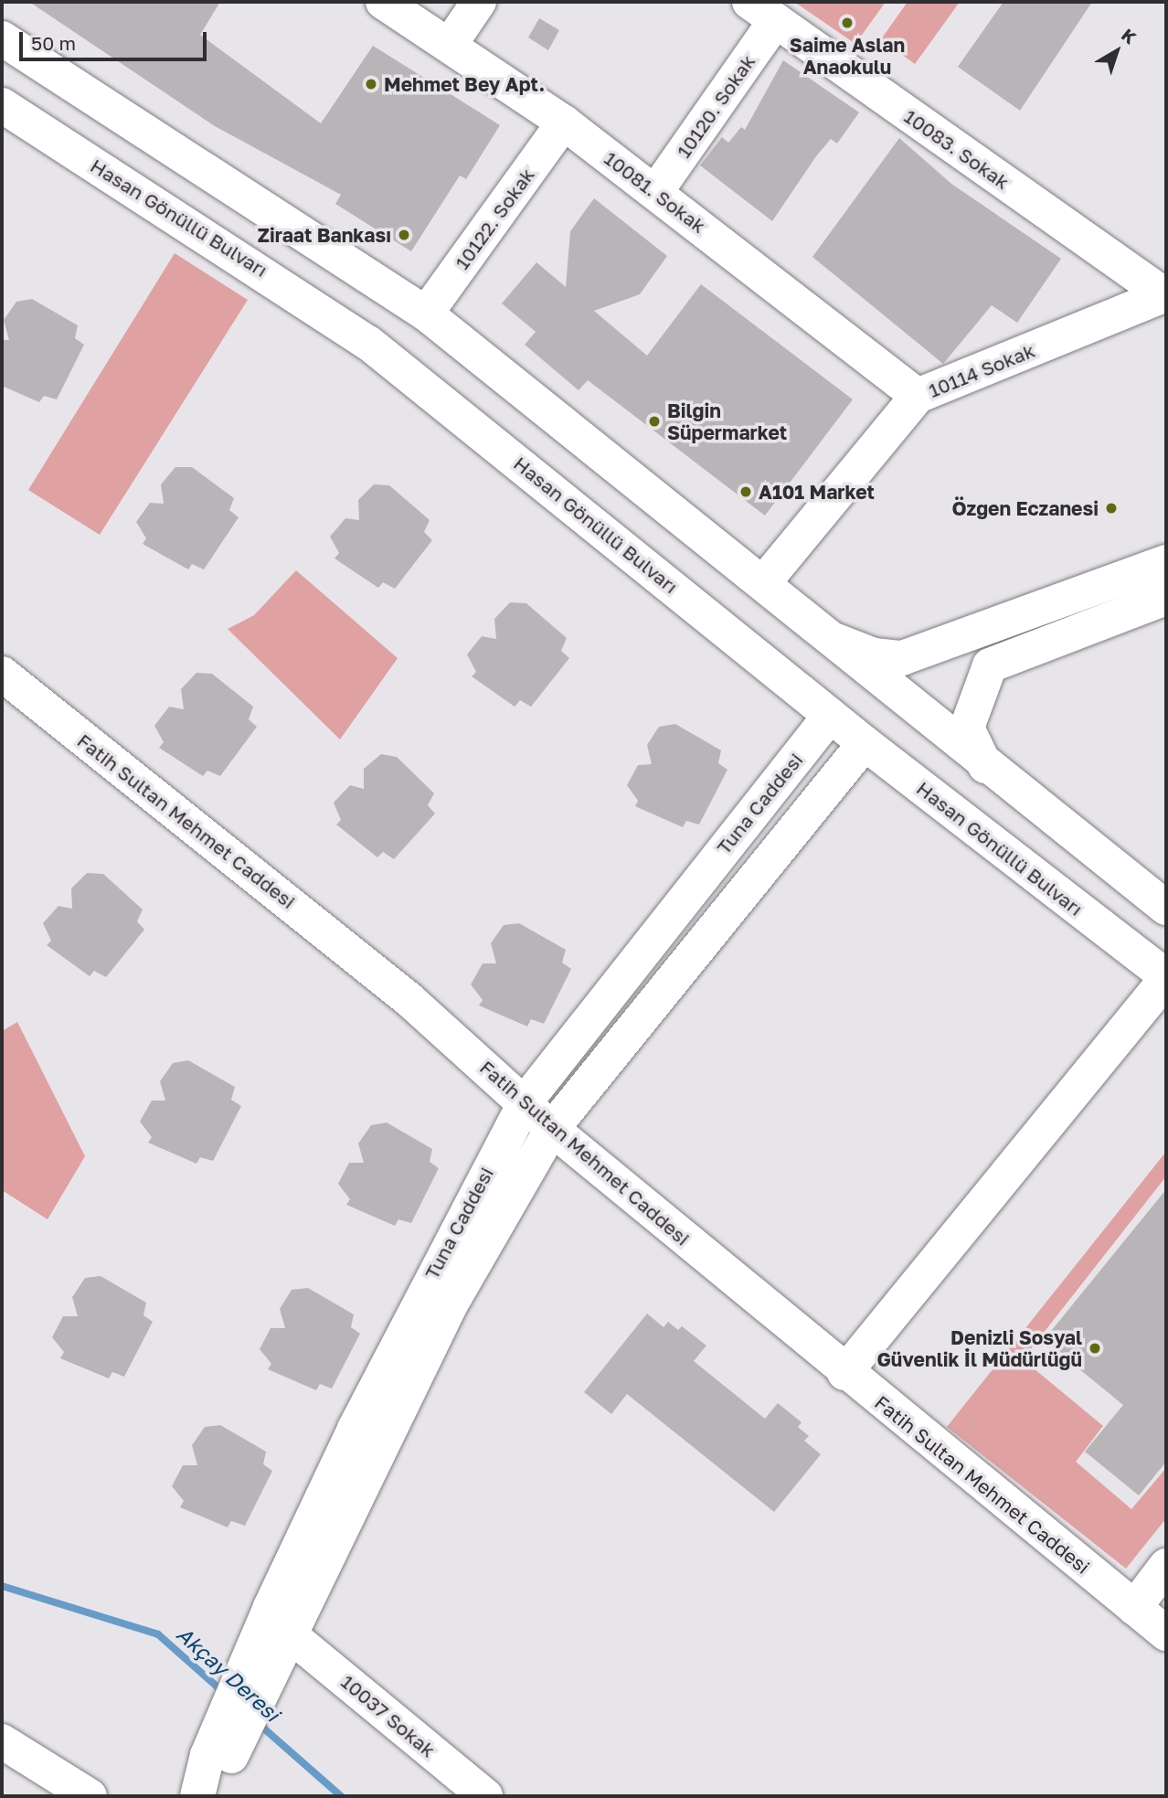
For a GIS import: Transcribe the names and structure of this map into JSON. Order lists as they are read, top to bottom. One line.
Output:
{"streets":{"street":["10120. Sokak","10083. Sokak","10081. Sokak","Hasan Gönüllü Bulvarı","10122. Sokak","10114 Sokak","Tuna Caddesi","Fatih Sultan Mehmet Caddesi","10037 Sokak"]},"crossings":[["10120. Sokak","10083. Sokak"],["10120. Sokak","10081. Sokak"],["10083. Sokak","10114 Sokak"],["10081. Sokak","10122. Sokak"],["10081. Sokak","10114 Sokak"],["Hasan Gönüllü Bulvarı","Tuna Caddesi"],["Tuna Caddesi","Fatih Sultan Mehmet Caddesi"],["Tuna Caddesi","10037 Sokak"]],"water":["Akçay Deresi"],"places":["Saime Aslan Anaokulu","Mehmet Bey Apt.","Ziraat Bankası","Bilgin Süpermarket","A101 Market","Özgen Eczanesi","Denizli Sosyal Güvenlik İl Müdürlüğü"],"scale_bar":"50 m","north":"top right"}
